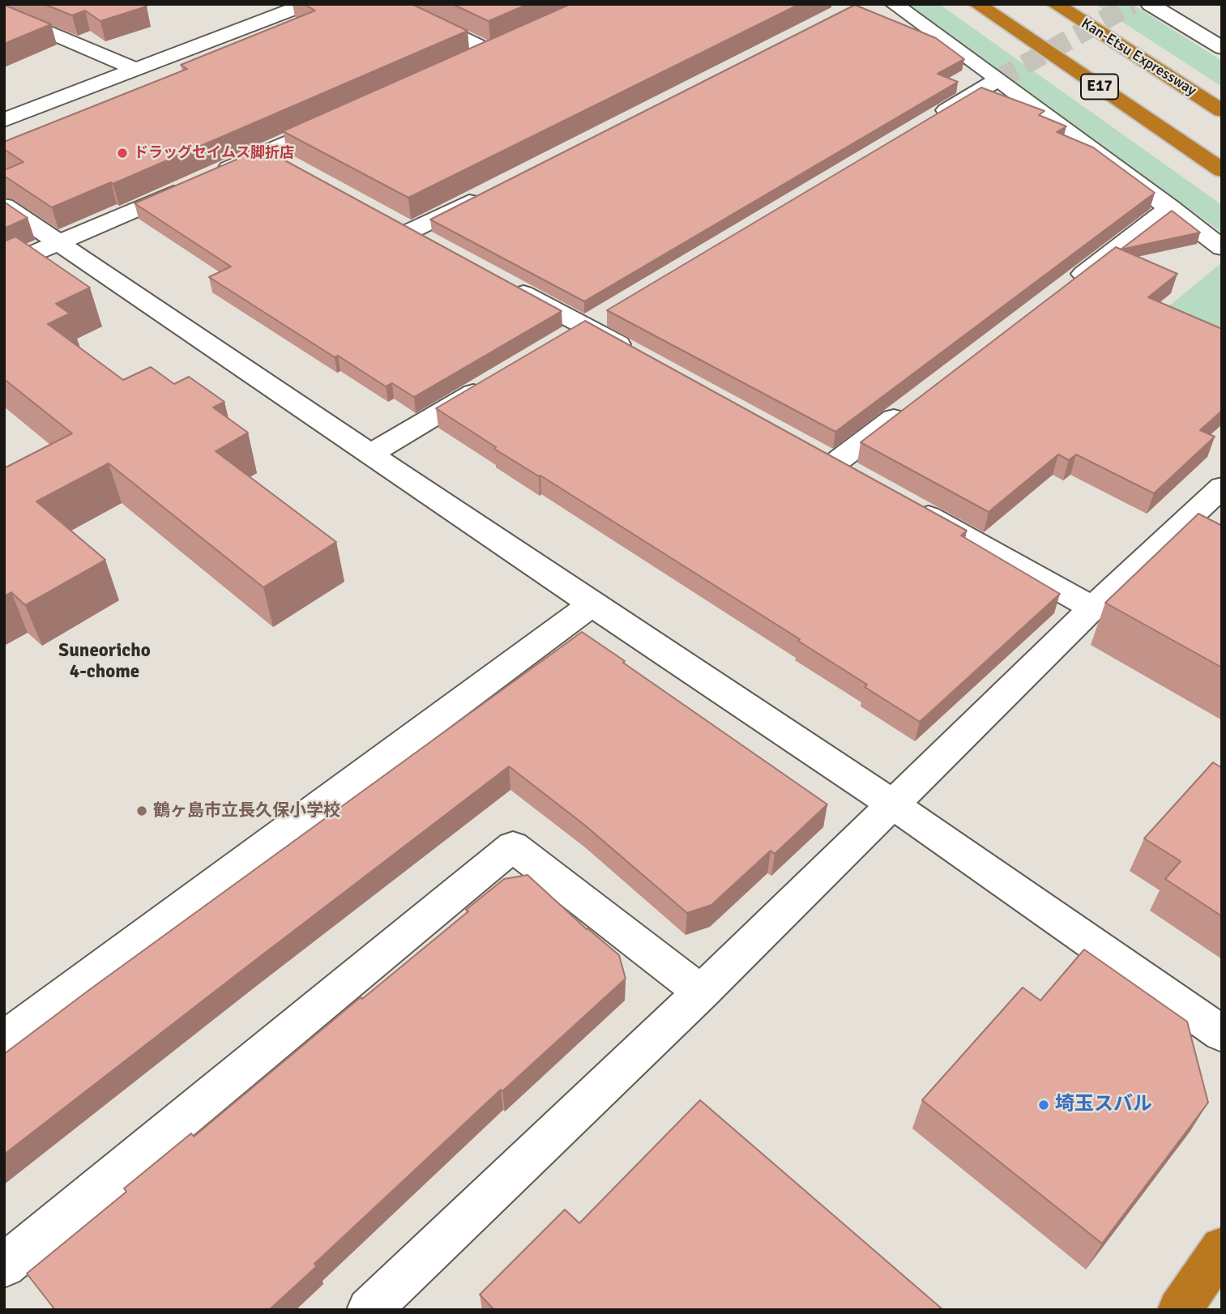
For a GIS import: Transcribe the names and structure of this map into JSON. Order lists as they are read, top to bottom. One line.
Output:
{"streets":{"highway":["Kan-Etsu Expressway","E17"]},"districts":["Suneoricho 4-chome"],"places":["ドラッグセイムス脚折店","鶴ヶ島市立長久保小学校","埼玉スバル"]}
